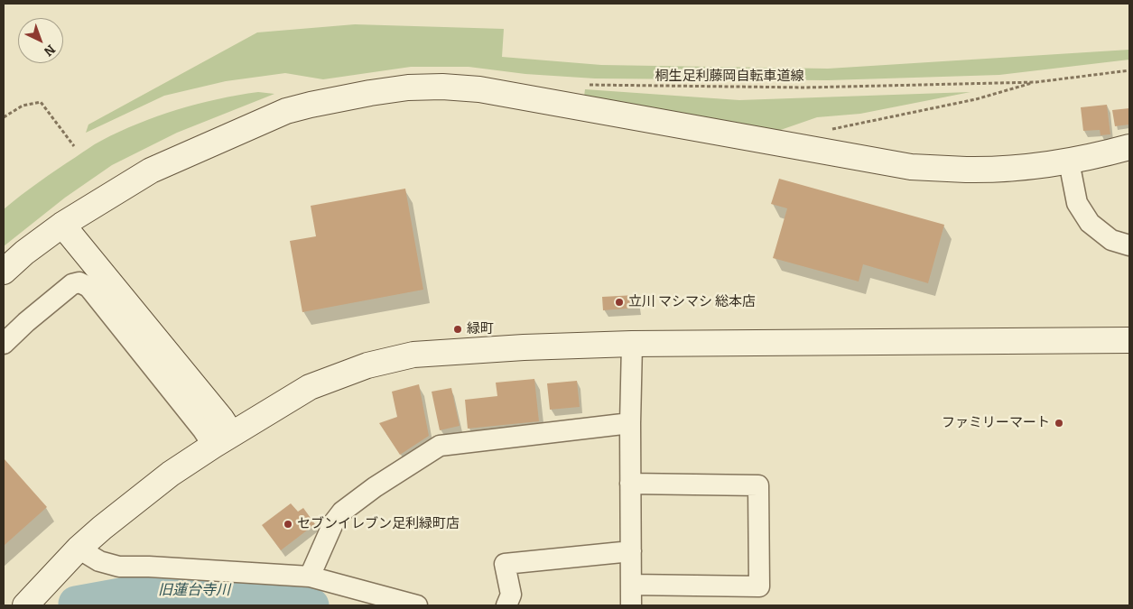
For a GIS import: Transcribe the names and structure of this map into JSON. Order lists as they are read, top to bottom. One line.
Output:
{"streets":{"path":["桐生足利藤岡自転車道線"]},"water":["旧蓮台寺川"],"places":["立川 マシマシ 総本店","緑町","ファミリーマート","セブンイレブン足利緑町店"],"north":"bottom right"}
